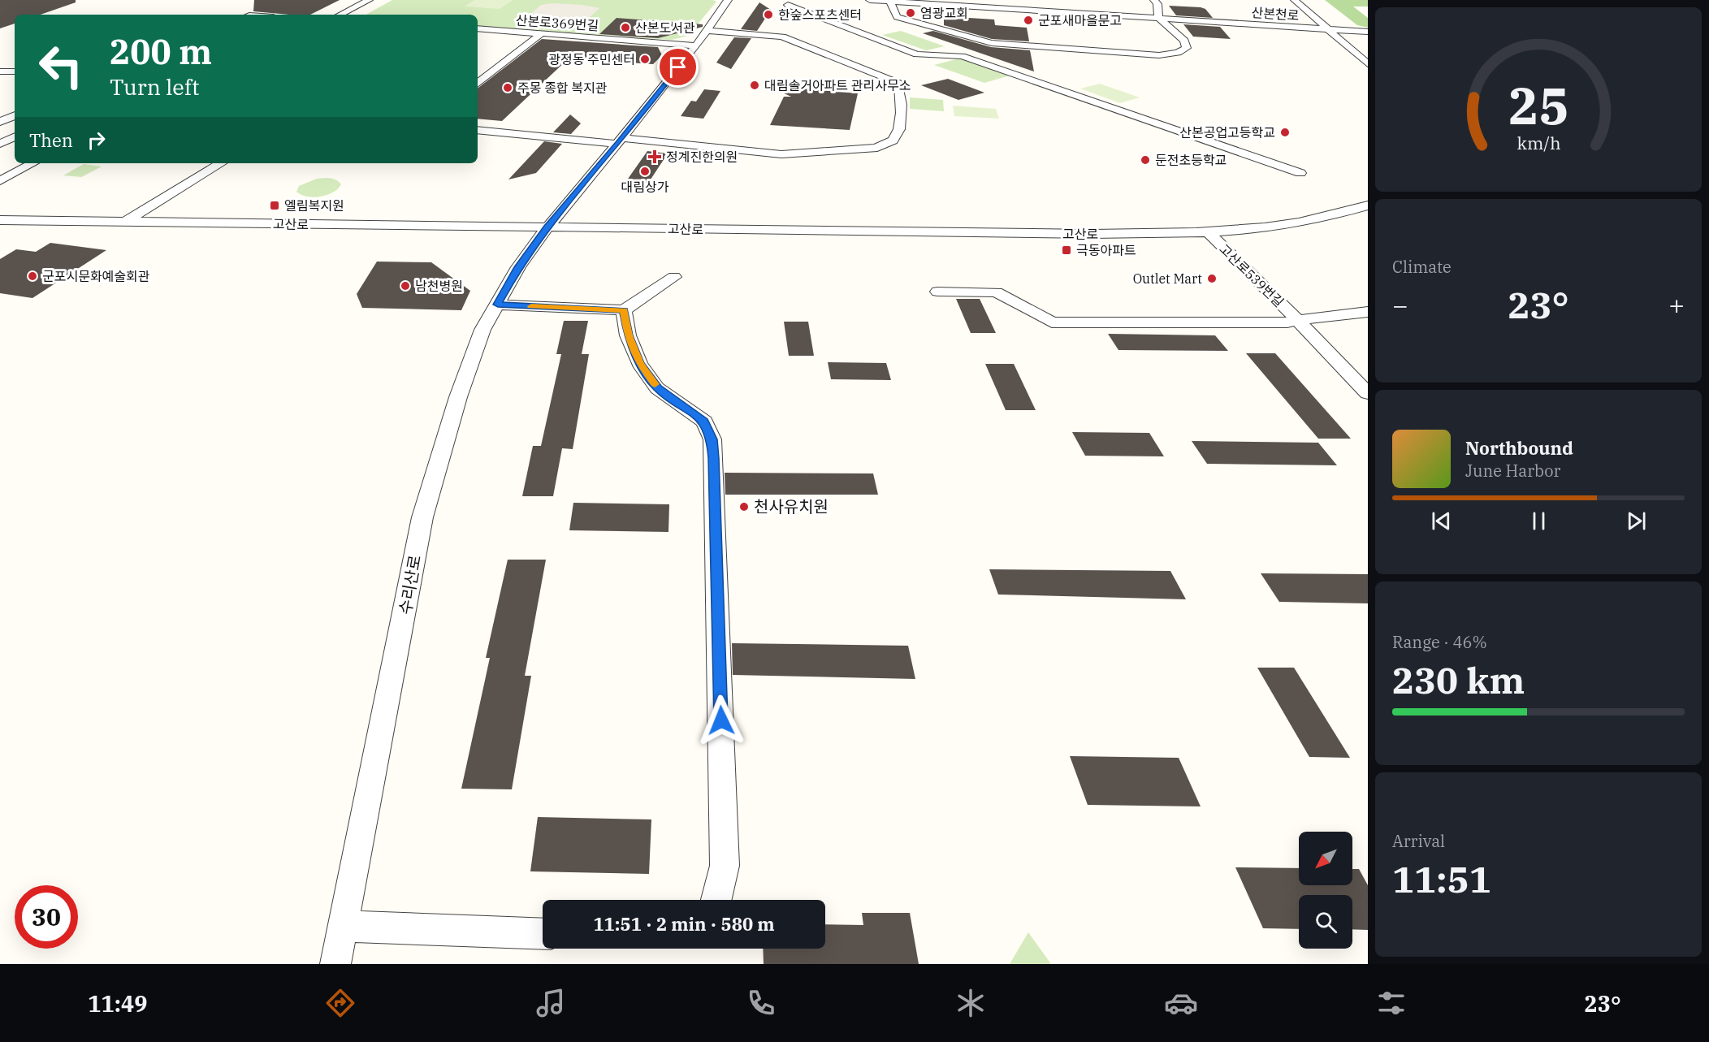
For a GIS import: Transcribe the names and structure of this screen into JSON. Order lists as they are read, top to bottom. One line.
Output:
{"streets":{"street":["산본천로","산본로369번길","고산로","고산로539번길","수리산로"]},"crossings":[["산본로369번길","수리산로"],["고산로","고산로539번길"],["고산로","수리산로"]],"places":{"other":["염광교회","한숲스포츠센터","군포새마을문고","산본도서관","광정동 주민센터","대림솔거아파트 관리사무소","주몽 종합 복지관","산본공업고등학교","둔전초등학교","대림상가","군포시문화예술회관","Outlet Mart","남천병원","천사유치원"],"health":["정계진한의원"],"transit":["엘림복지원","극동아파트"]},"north":"bottom left","page":{"turn":["200 m","Turn left"],"then":"Then","tile":["Climate",["Range · 46%","230 km"],["Arrival","11:51"]],"heat":["−","23°","+"],"song":["Northbound","June Harbor"],"limit":"30","trip":"11:51 · 2 min · 580 m","tabs":["11:49","23°"],"gauge":["25","km/h"]}}
